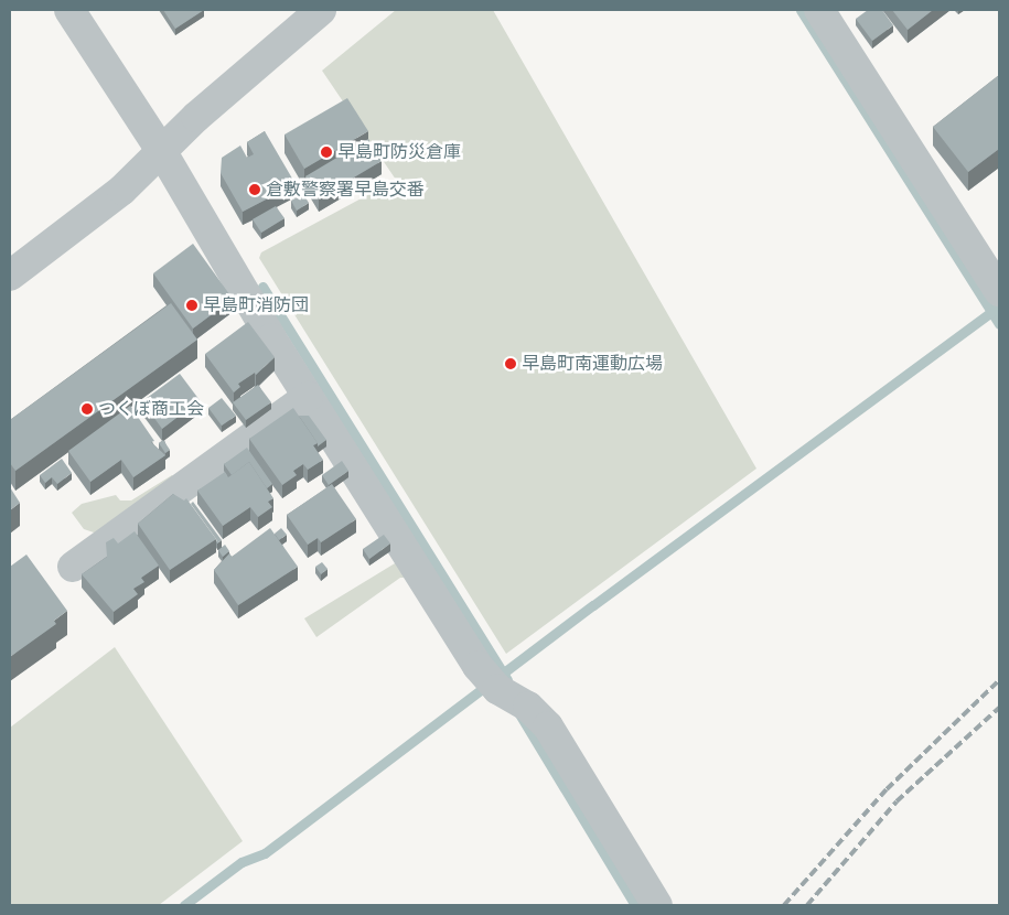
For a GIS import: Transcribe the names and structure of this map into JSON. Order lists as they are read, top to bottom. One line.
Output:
{"places":["早島町防災倉庫","倉敷警察署早島交番","早島町消防団","早島町南運動広場","つくぼ商工会"]}
